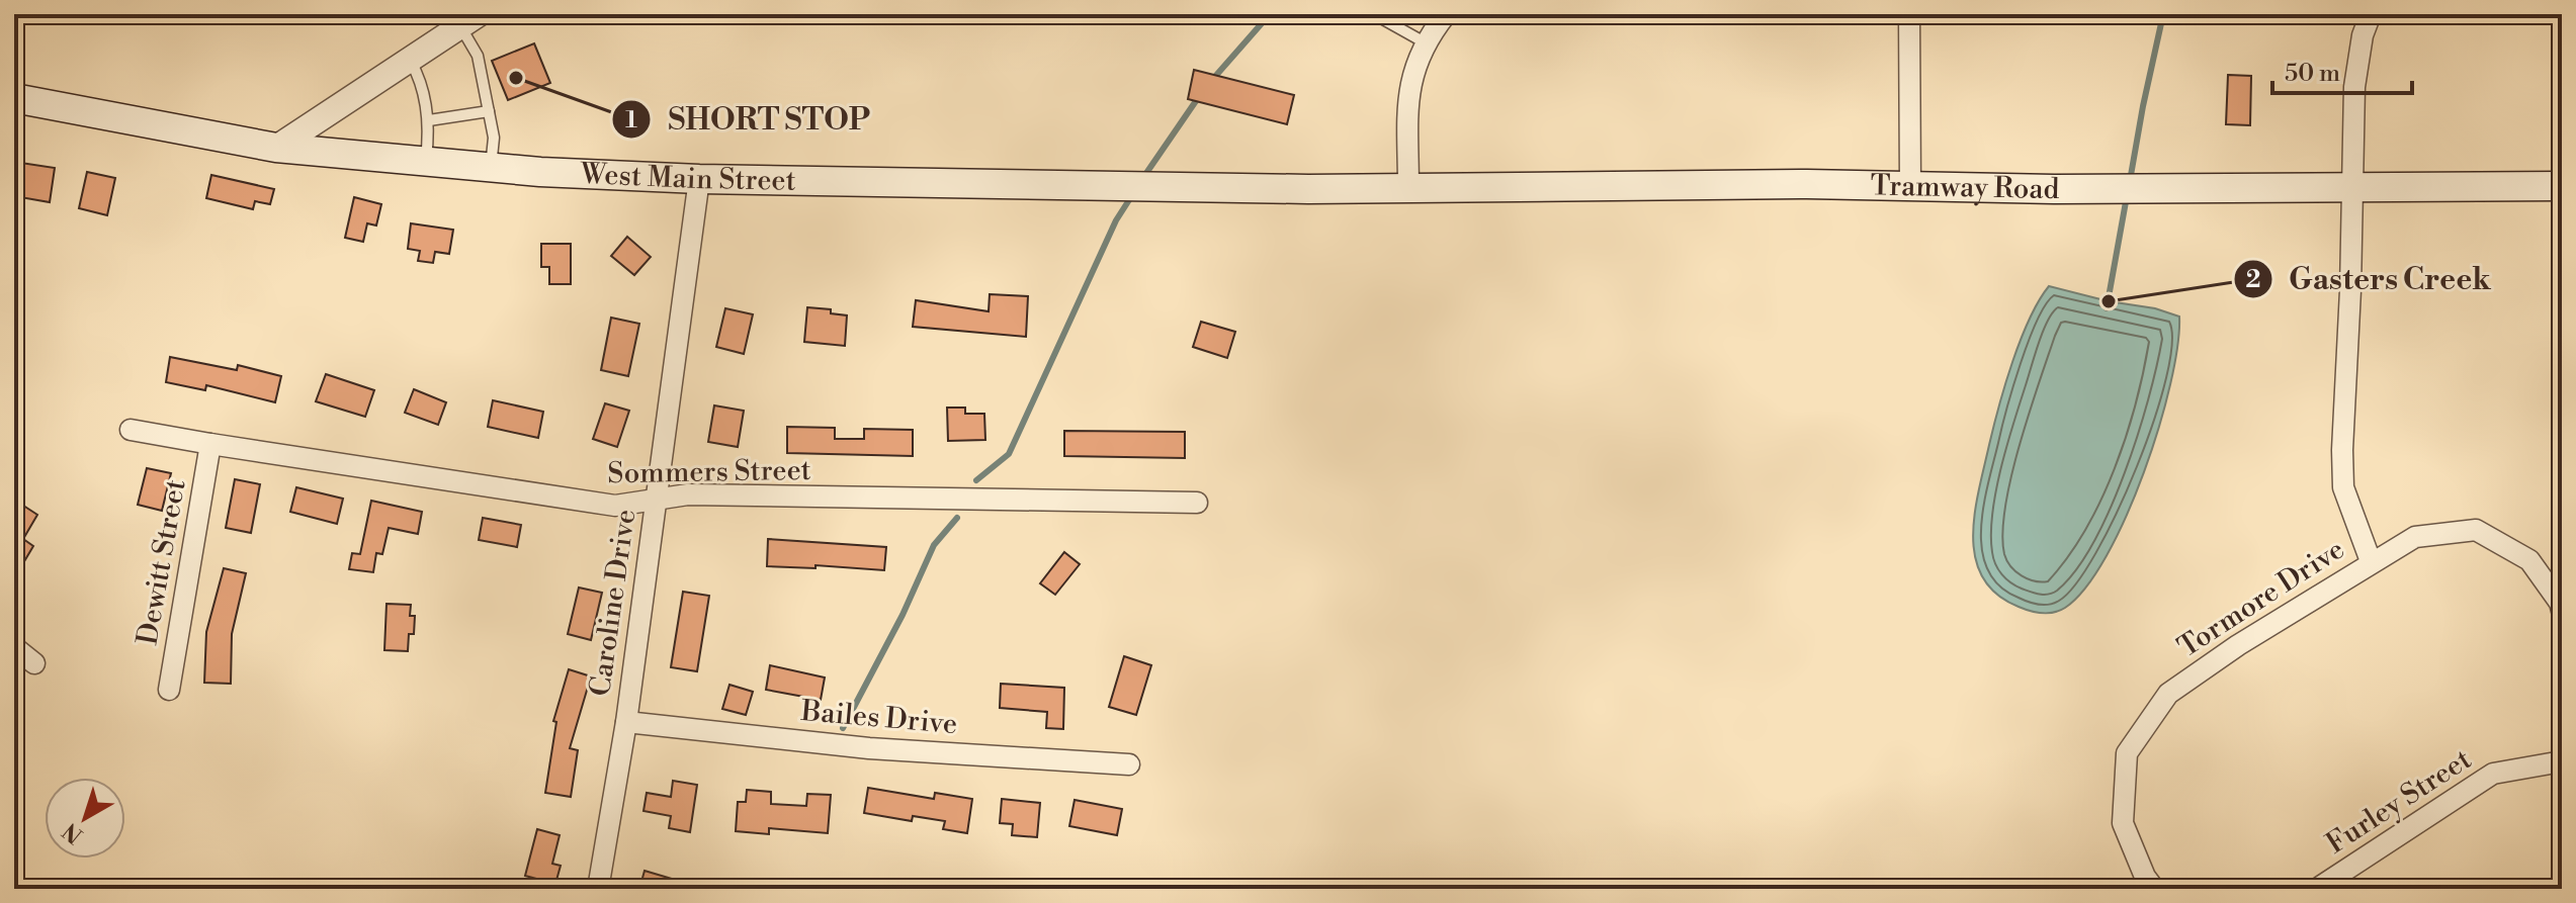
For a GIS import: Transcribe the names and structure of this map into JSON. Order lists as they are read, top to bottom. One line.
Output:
{"streets":{"main road":["West Main Street","Tramway Road"],"street":["Sommers Street","Dewitt Street","Tormore Drive","Caroline Drive","Bailes Drive","Furley Street"]},"crossings":[["West Main Street","Tramway Road"],["West Main Street","Caroline Drive"],["Sommers Street","Dewitt Street"],["Sommers Street","Caroline Drive"],["Caroline Drive","Bailes Drive"]],"places":["SHORT STOP","Gasters Creek"],"scale_bar":"50 m","north":"bottom left"}
